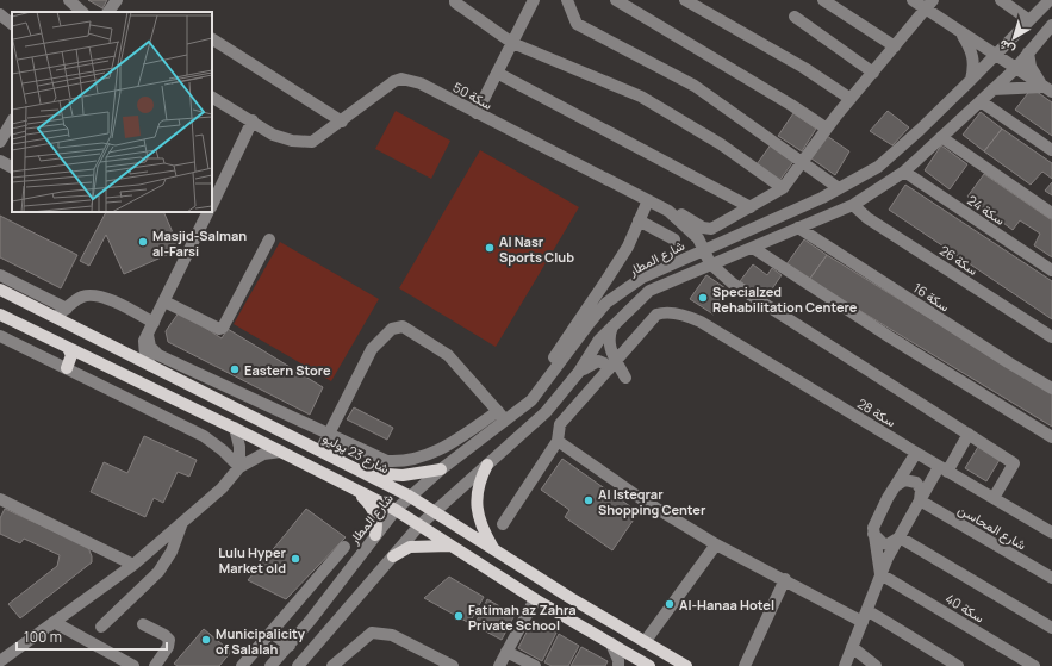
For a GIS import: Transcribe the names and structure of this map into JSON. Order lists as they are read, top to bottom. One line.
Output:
{"streets":{"main road":["شارع 23 يوليو"],"street":["سكة 50","سكة 24","شارع المطار","سكة 26","سكة 16","سكة 28","شارع المحاسن","سكة 40"]},"crossings":[["سكة 50","شارع المطار"],["سكة 24","شارع المطار"],["شارع المطار","سكة 26"],["شارع المطار","سكة 16"],["شارع المطار","شارع 23 يوليو"]],"places":["Masjid-Salman al-Farsi","Al Nasr Sports Club","Specialzed Rehabilitation Centere","Eastern Store","Al Isteqrar Shopping Center","Lulu Hyper Market old","Al-Hanaa Hotel","Fatimah az Zahra Private School","Municipalicity of Salalah"],"scale_bar":"100 m","north":"bottom left"}
